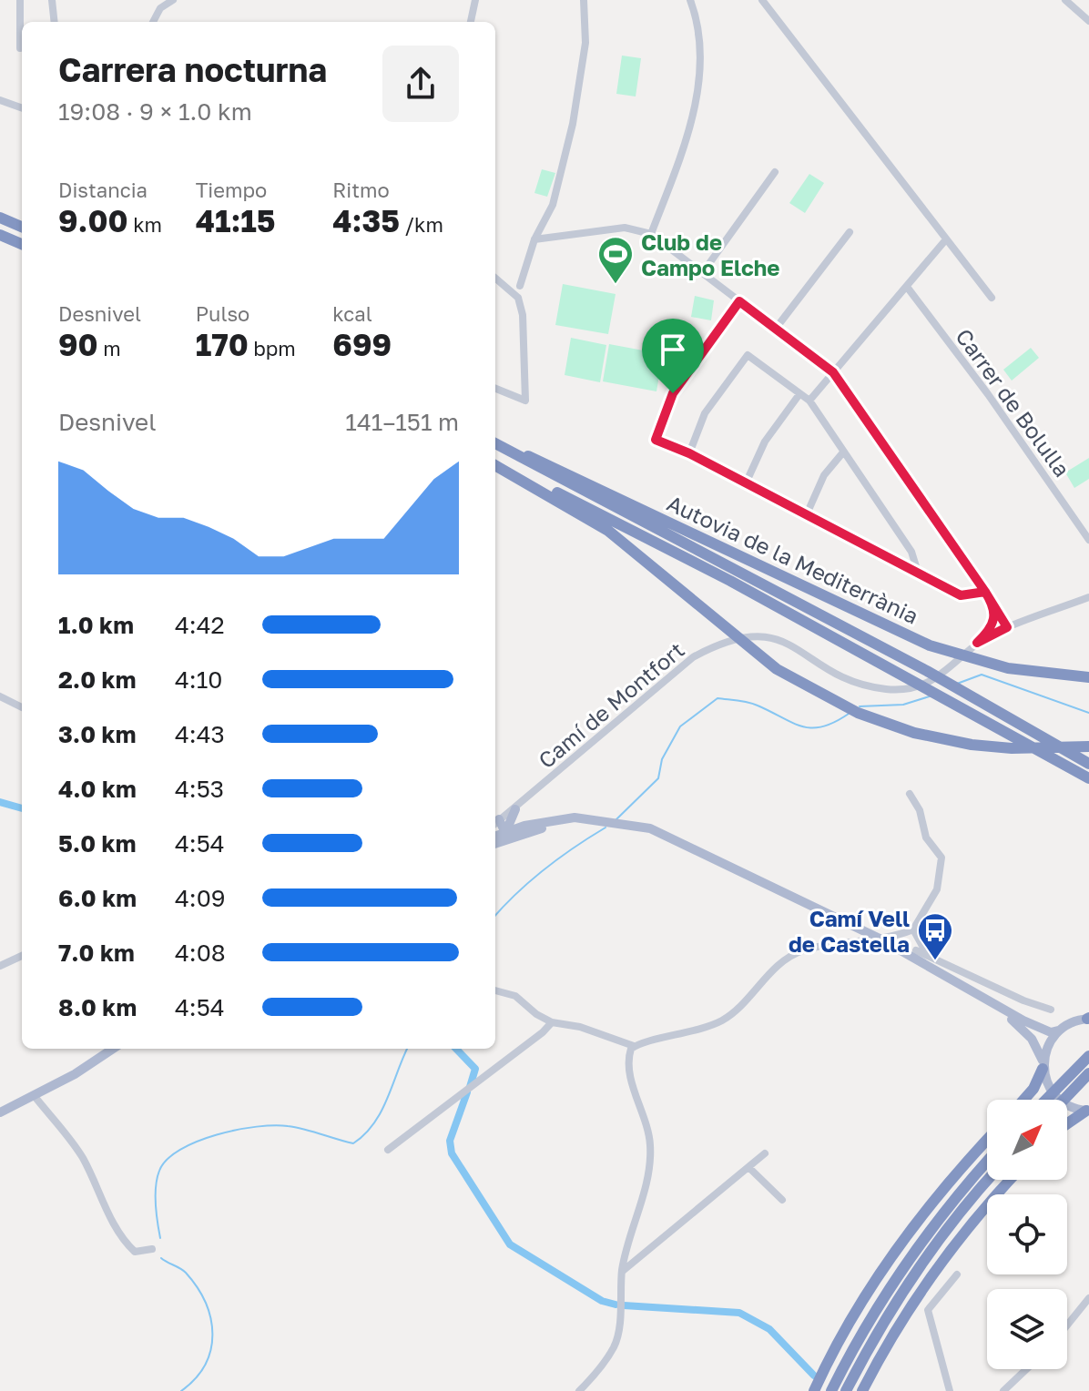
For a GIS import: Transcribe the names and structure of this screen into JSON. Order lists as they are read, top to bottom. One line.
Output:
{"streets":{"highway":["Autovia de la Mediterrània"],"street":["Carrer de Bolulla","Camí de Montfort"]},"places":{"sports":["Club de Campo Elche"],"bus stop":["Camí Vell de Castella"]},"north":"top right","page":{"heading":["Carrera nocturna","19:08 · 9 × 1.0 km"],"stats":[["Distancia","9.00 km"],["Tiempo","41:15"],["Ritmo","4:35 /km"],["Desnivel","90 m"],["Pulso","170 bpm"],["kcal","699"]],"chart":["Desnivel","141–151 m"],"list":[{"name":"1.0 km","note":"4:42"},{"name":"2.0 km","note":"4:10"},{"name":"3.0 km","note":"4:43"},{"name":"4.0 km","note":"4:53"},{"name":"5.0 km","note":"4:54"},{"name":"6.0 km","note":"4:09"},{"name":"7.0 km","note":"4:08"},{"name":"8.0 km","note":"4:54"}]}}
